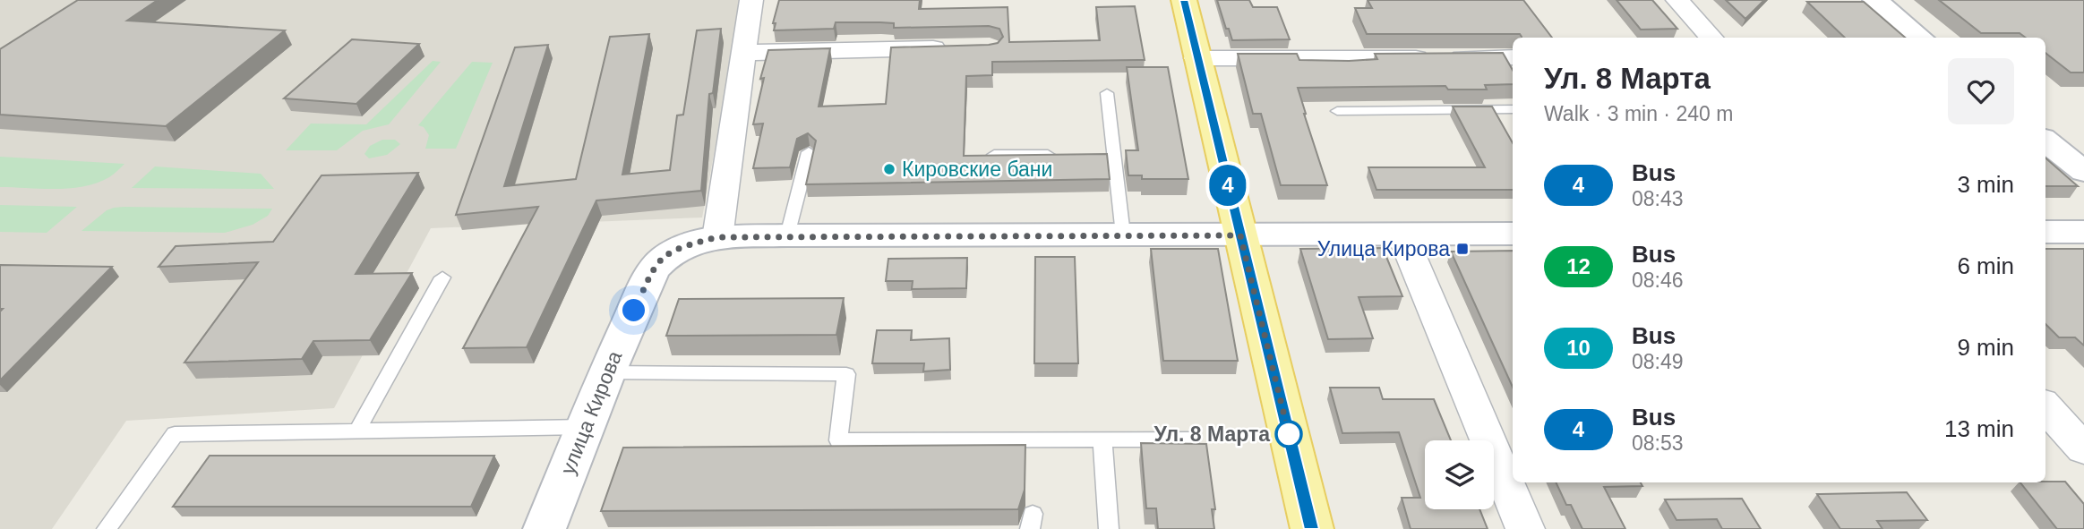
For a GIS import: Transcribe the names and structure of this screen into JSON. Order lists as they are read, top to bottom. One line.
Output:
{"streets":{"main road":["улица Кирова"]},"places":{"other":["Кировские бани","Ул. 8 Марта"],"transit":["Улица Кирова"]},"lines":["bus line 4"],"page":{"on_map":"4","heading":["Ул. 8 Марта","Walk · 3 min · 240 m"],"list":[{"mark":"4","name":"Bus","note":"08:43","value":"3 min"},{"mark":"12","name":"Bus","note":"08:46","value":"6 min"},{"mark":"10","name":"Bus","note":"08:49","value":"9 min"},{"mark":"4","name":"Bus","note":"08:53","value":"13 min"}]}}
